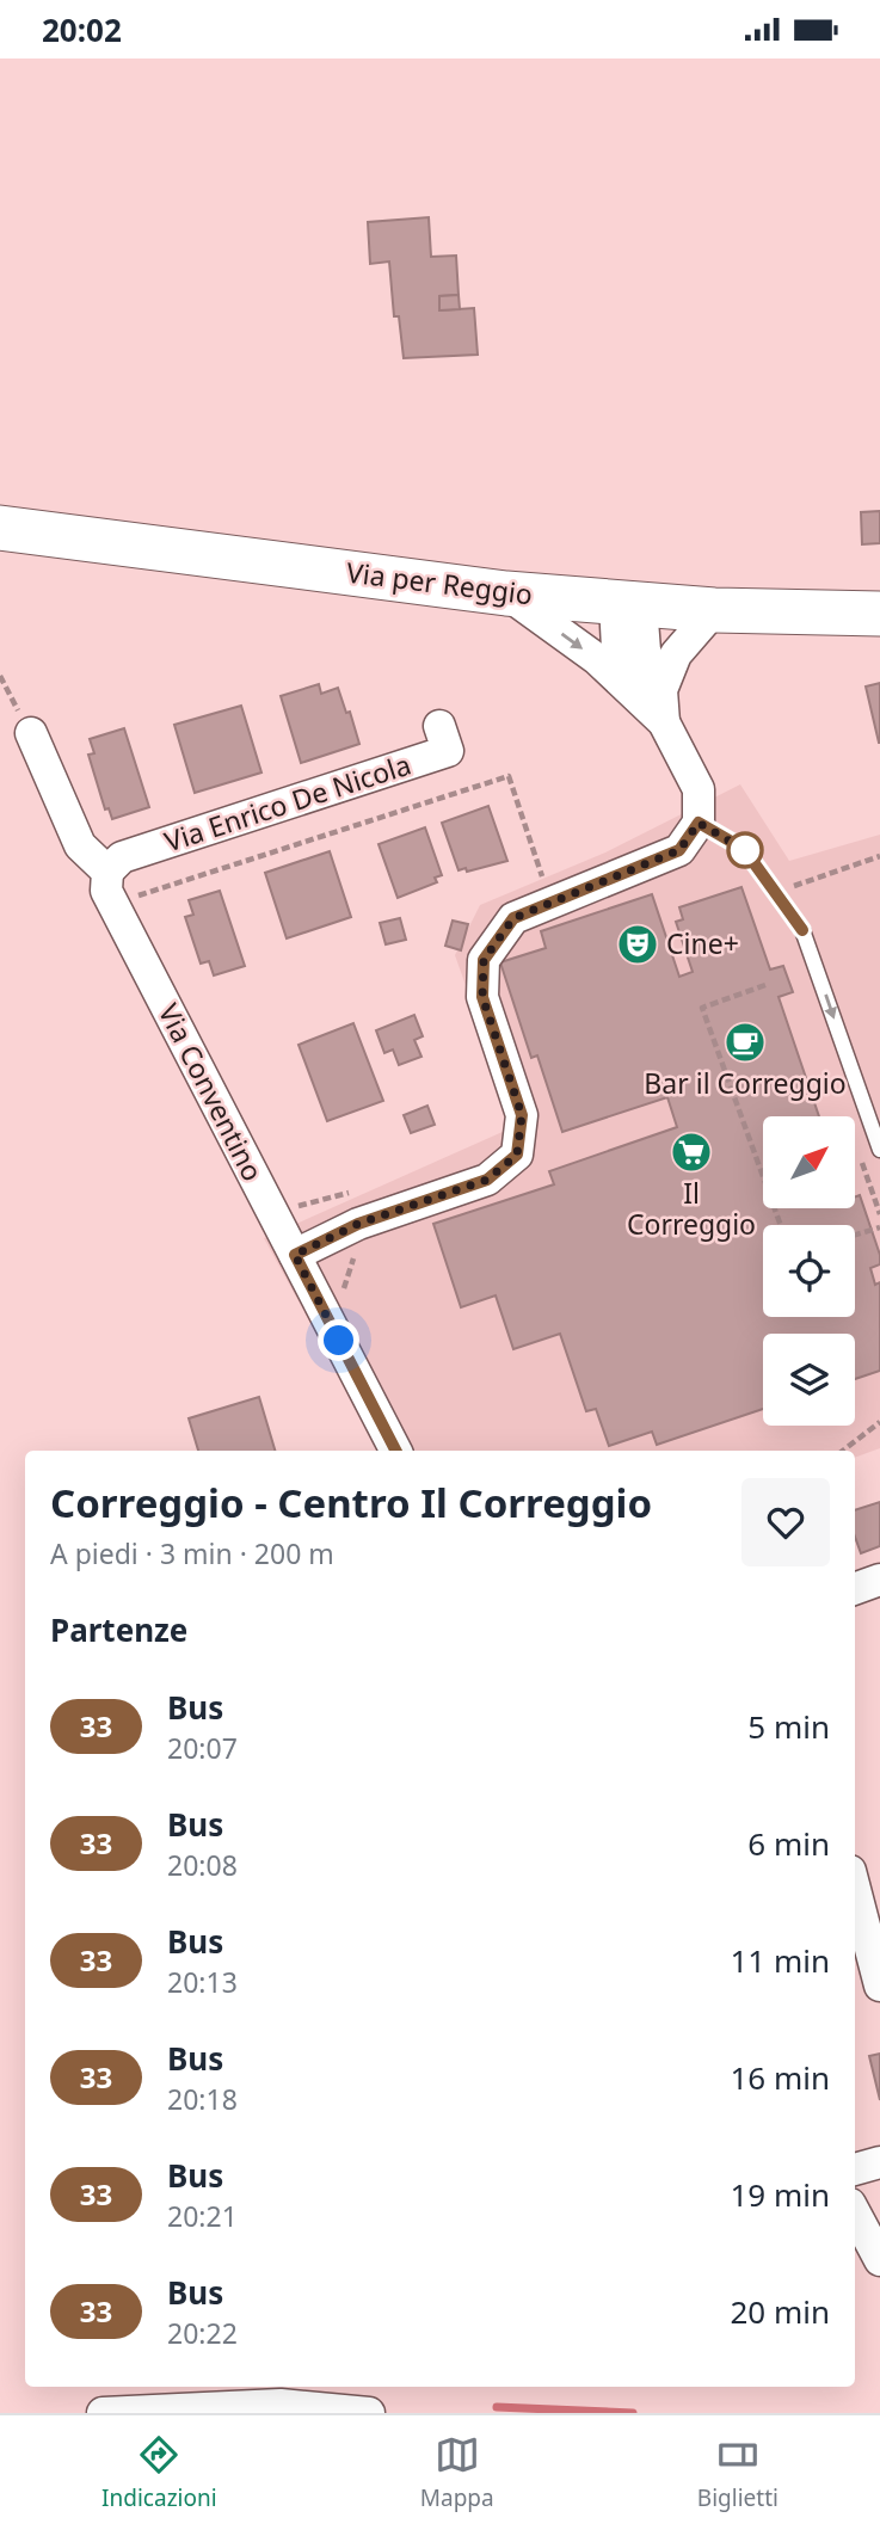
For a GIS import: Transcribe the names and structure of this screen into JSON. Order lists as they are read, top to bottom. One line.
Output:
{"streets":{"main road":["Via per Reggio"],"street":["Via Enrico De Nicola","Via Conventino"]},"crossings":[["Via Enrico De Nicola","Via Conventino"]],"places":{"theatre":["Cine+"],"cafe":["Bar il Correggio"],"supermarket":["Il Correggio"]},"lines":["bus line 33"],"north":"top right","page":{"status":"20:02","heading":[["Correggio - Centro Il Correggio","A piedi · 3 min · 200 m"],"Partenze"],"list":[{"mark":"33","name":"Bus","note":"20:07","value":"5 min"},{"mark":"33","name":"Bus","note":"20:08","value":"6 min"},{"mark":"33","name":"Bus","note":"20:13","value":"11 min"},{"mark":"33","name":"Bus","note":"20:18","value":"16 min"},{"mark":"33","name":"Bus","note":"20:21","value":"19 min"},{"mark":"33","name":"Bus","note":"20:22","value":"20 min"}],"tabs":["Indicazioni","Mappa","Biglietti"]}}
